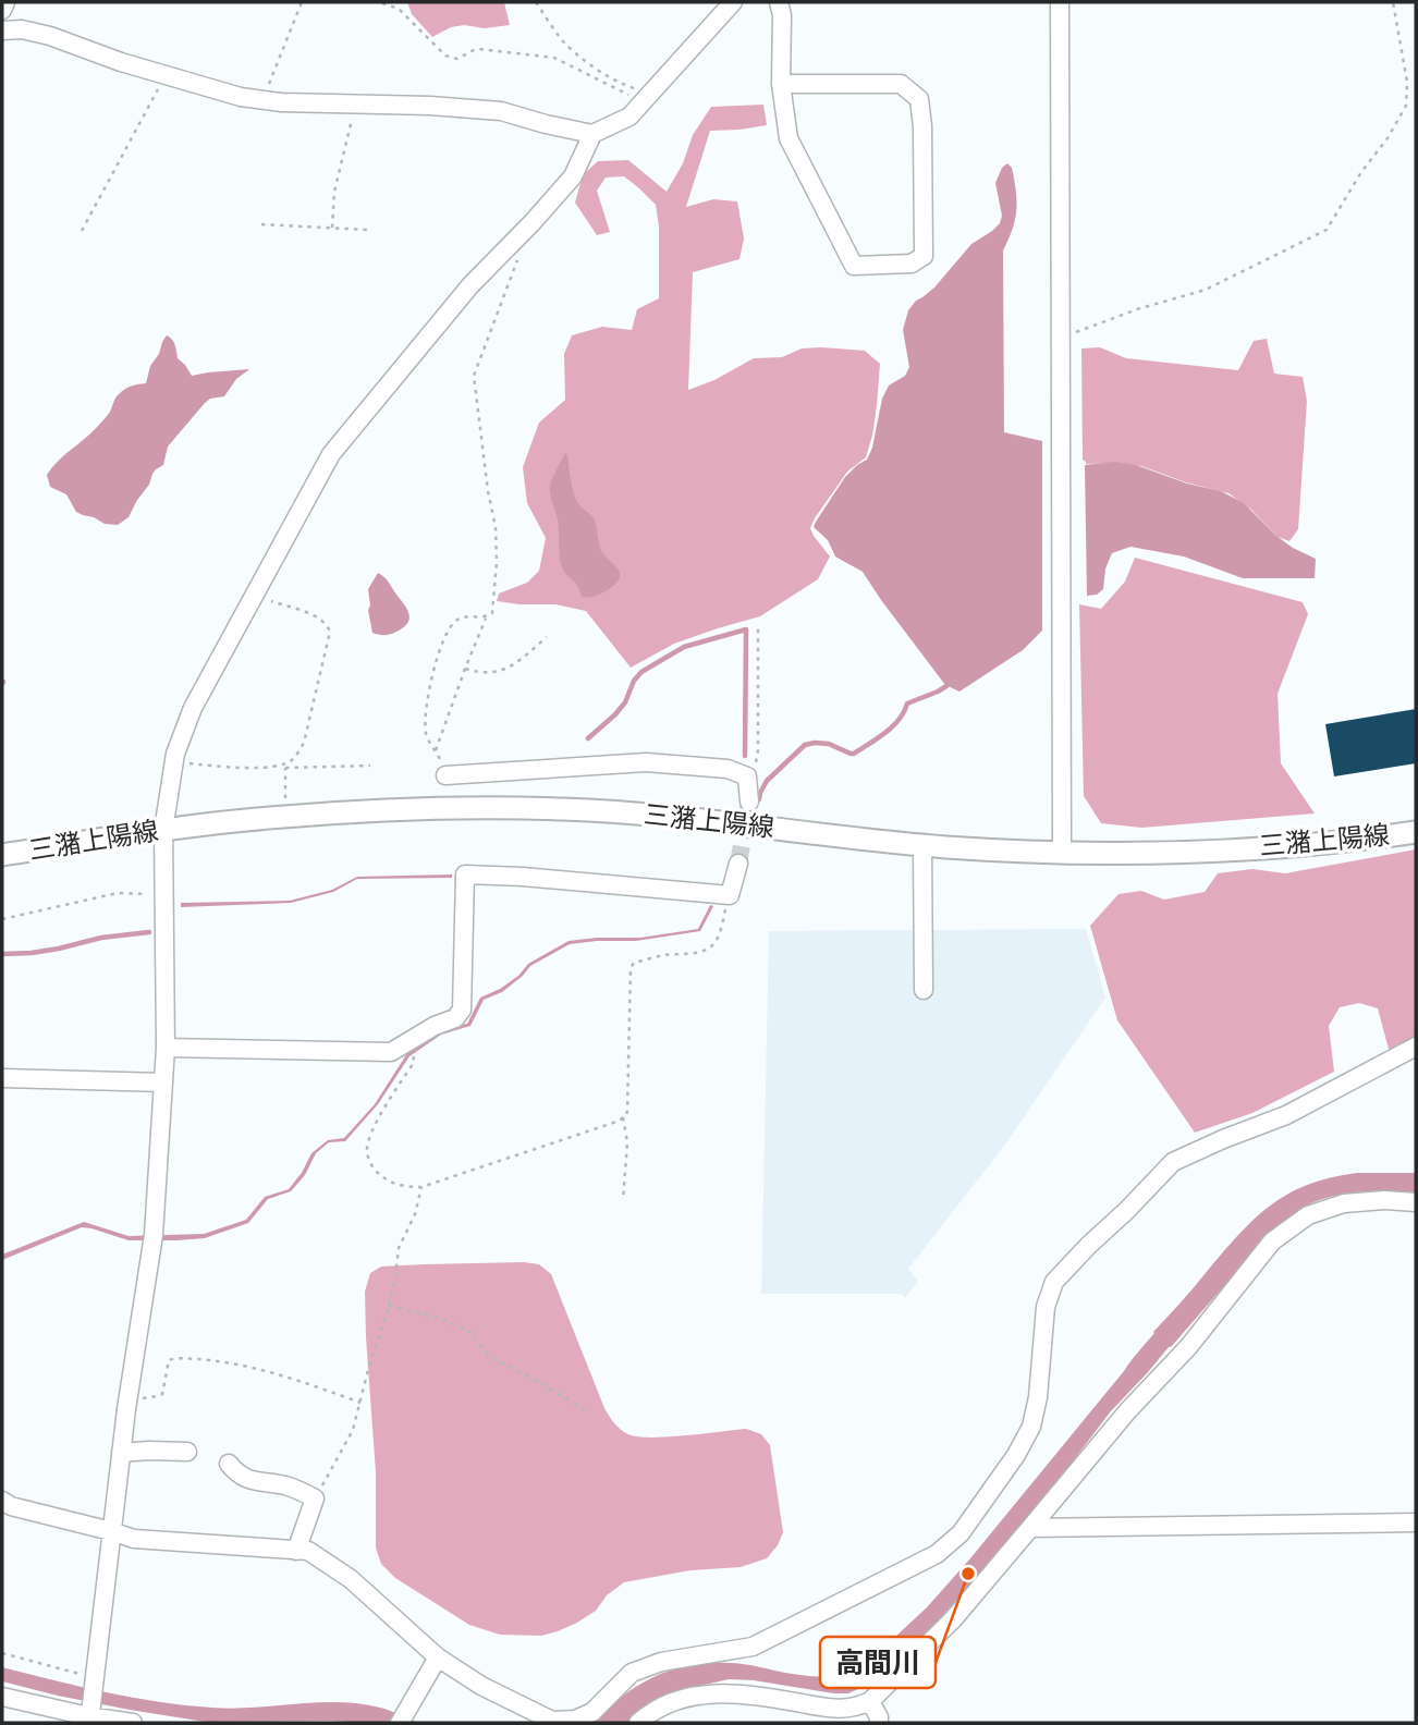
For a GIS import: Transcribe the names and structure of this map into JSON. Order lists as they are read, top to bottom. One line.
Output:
{"streets":{"main road":["三潴上陽線"]},"places":["高間川"]}
